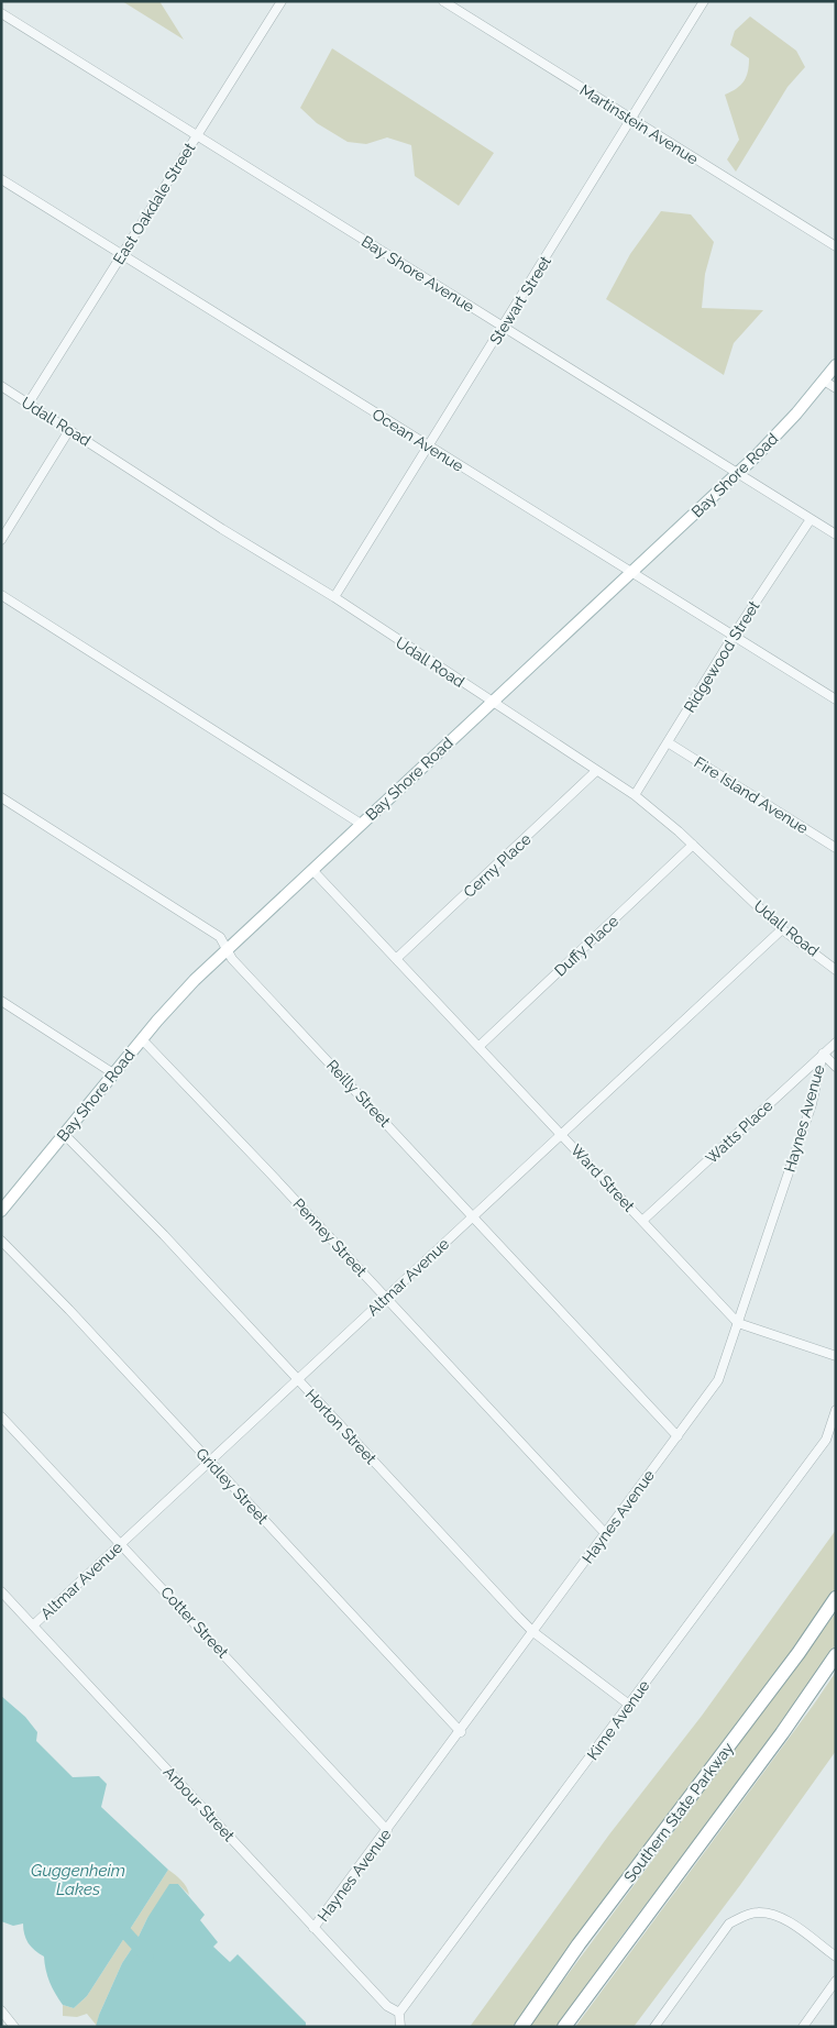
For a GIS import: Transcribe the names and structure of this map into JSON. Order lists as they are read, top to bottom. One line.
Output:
{"streets":{"highway":["Southern State Parkway"],"main road":["Bay Shore Road"],"street":["Martinstein Avenue","East Oakdale Street","Bay Shore Avenue","Stewart Street","Udall Road","Ocean Avenue","Ridgewood Street","Fire Island Avenue","Cerny Place","Duffy Place","Reilly Street","Haynes Avenue","Watts Place","Ward Street","Penney Street","Altmar Avenue","Horton Street","Gridley Street","Cotter Street","Kime Avenue","Arbour Street"]},"crossings":[["Martinstein Avenue","Stewart Street"],["East Oakdale Street","Bay Shore Avenue"],["East Oakdale Street","Udall Road"],["East Oakdale Street","Ocean Avenue"],["Bay Shore Avenue","Stewart Street"],["Bay Shore Avenue","Bay Shore Road"],["Bay Shore Avenue","Ridgewood Street"],["Stewart Street","Udall Road"],["Stewart Street","Ocean Avenue"],["Udall Road","Bay Shore Road"],["Udall Road","Ridgewood Street"],["Udall Road","Cerny Place"],["Udall Road","Duffy Place"],["Udall Road","Altmar Avenue"],["Ocean Avenue","Bay Shore Road"],["Ocean Avenue","Ridgewood Street"],["Bay Shore Road","Reilly Street"],["Bay Shore Road","Ward Street"],["Bay Shore Road","Penney Street"],["Bay Shore Road","Horton Street"],["Ridgewood Street","Fire Island Avenue"],["Cerny Place","Ward Street"],["Duffy Place","Ward Street"],["Reilly Street","Haynes Avenue"],["Reilly Street","Altmar Avenue"],["Haynes Avenue","Watts Place"],["Haynes Avenue","Ward Street"],["Haynes Avenue","Penney Street"],["Haynes Avenue","Horton Street"],["Haynes Avenue","Gridley Street"],["Haynes Avenue","Cotter Street"],["Haynes Avenue","Arbour Street"],["Watts Place","Ward Street"],["Ward Street","Altmar Avenue"],["Penney Street","Altmar Avenue"],["Altmar Avenue","Horton Street"],["Altmar Avenue","Gridley Street"],["Altmar Avenue","Cotter Street"],["Altmar Avenue","Arbour Street"],["Horton Street","Kime Avenue"],["Kime Avenue","Arbour Street"]],"water":["Guggenheim Lakes"]}
